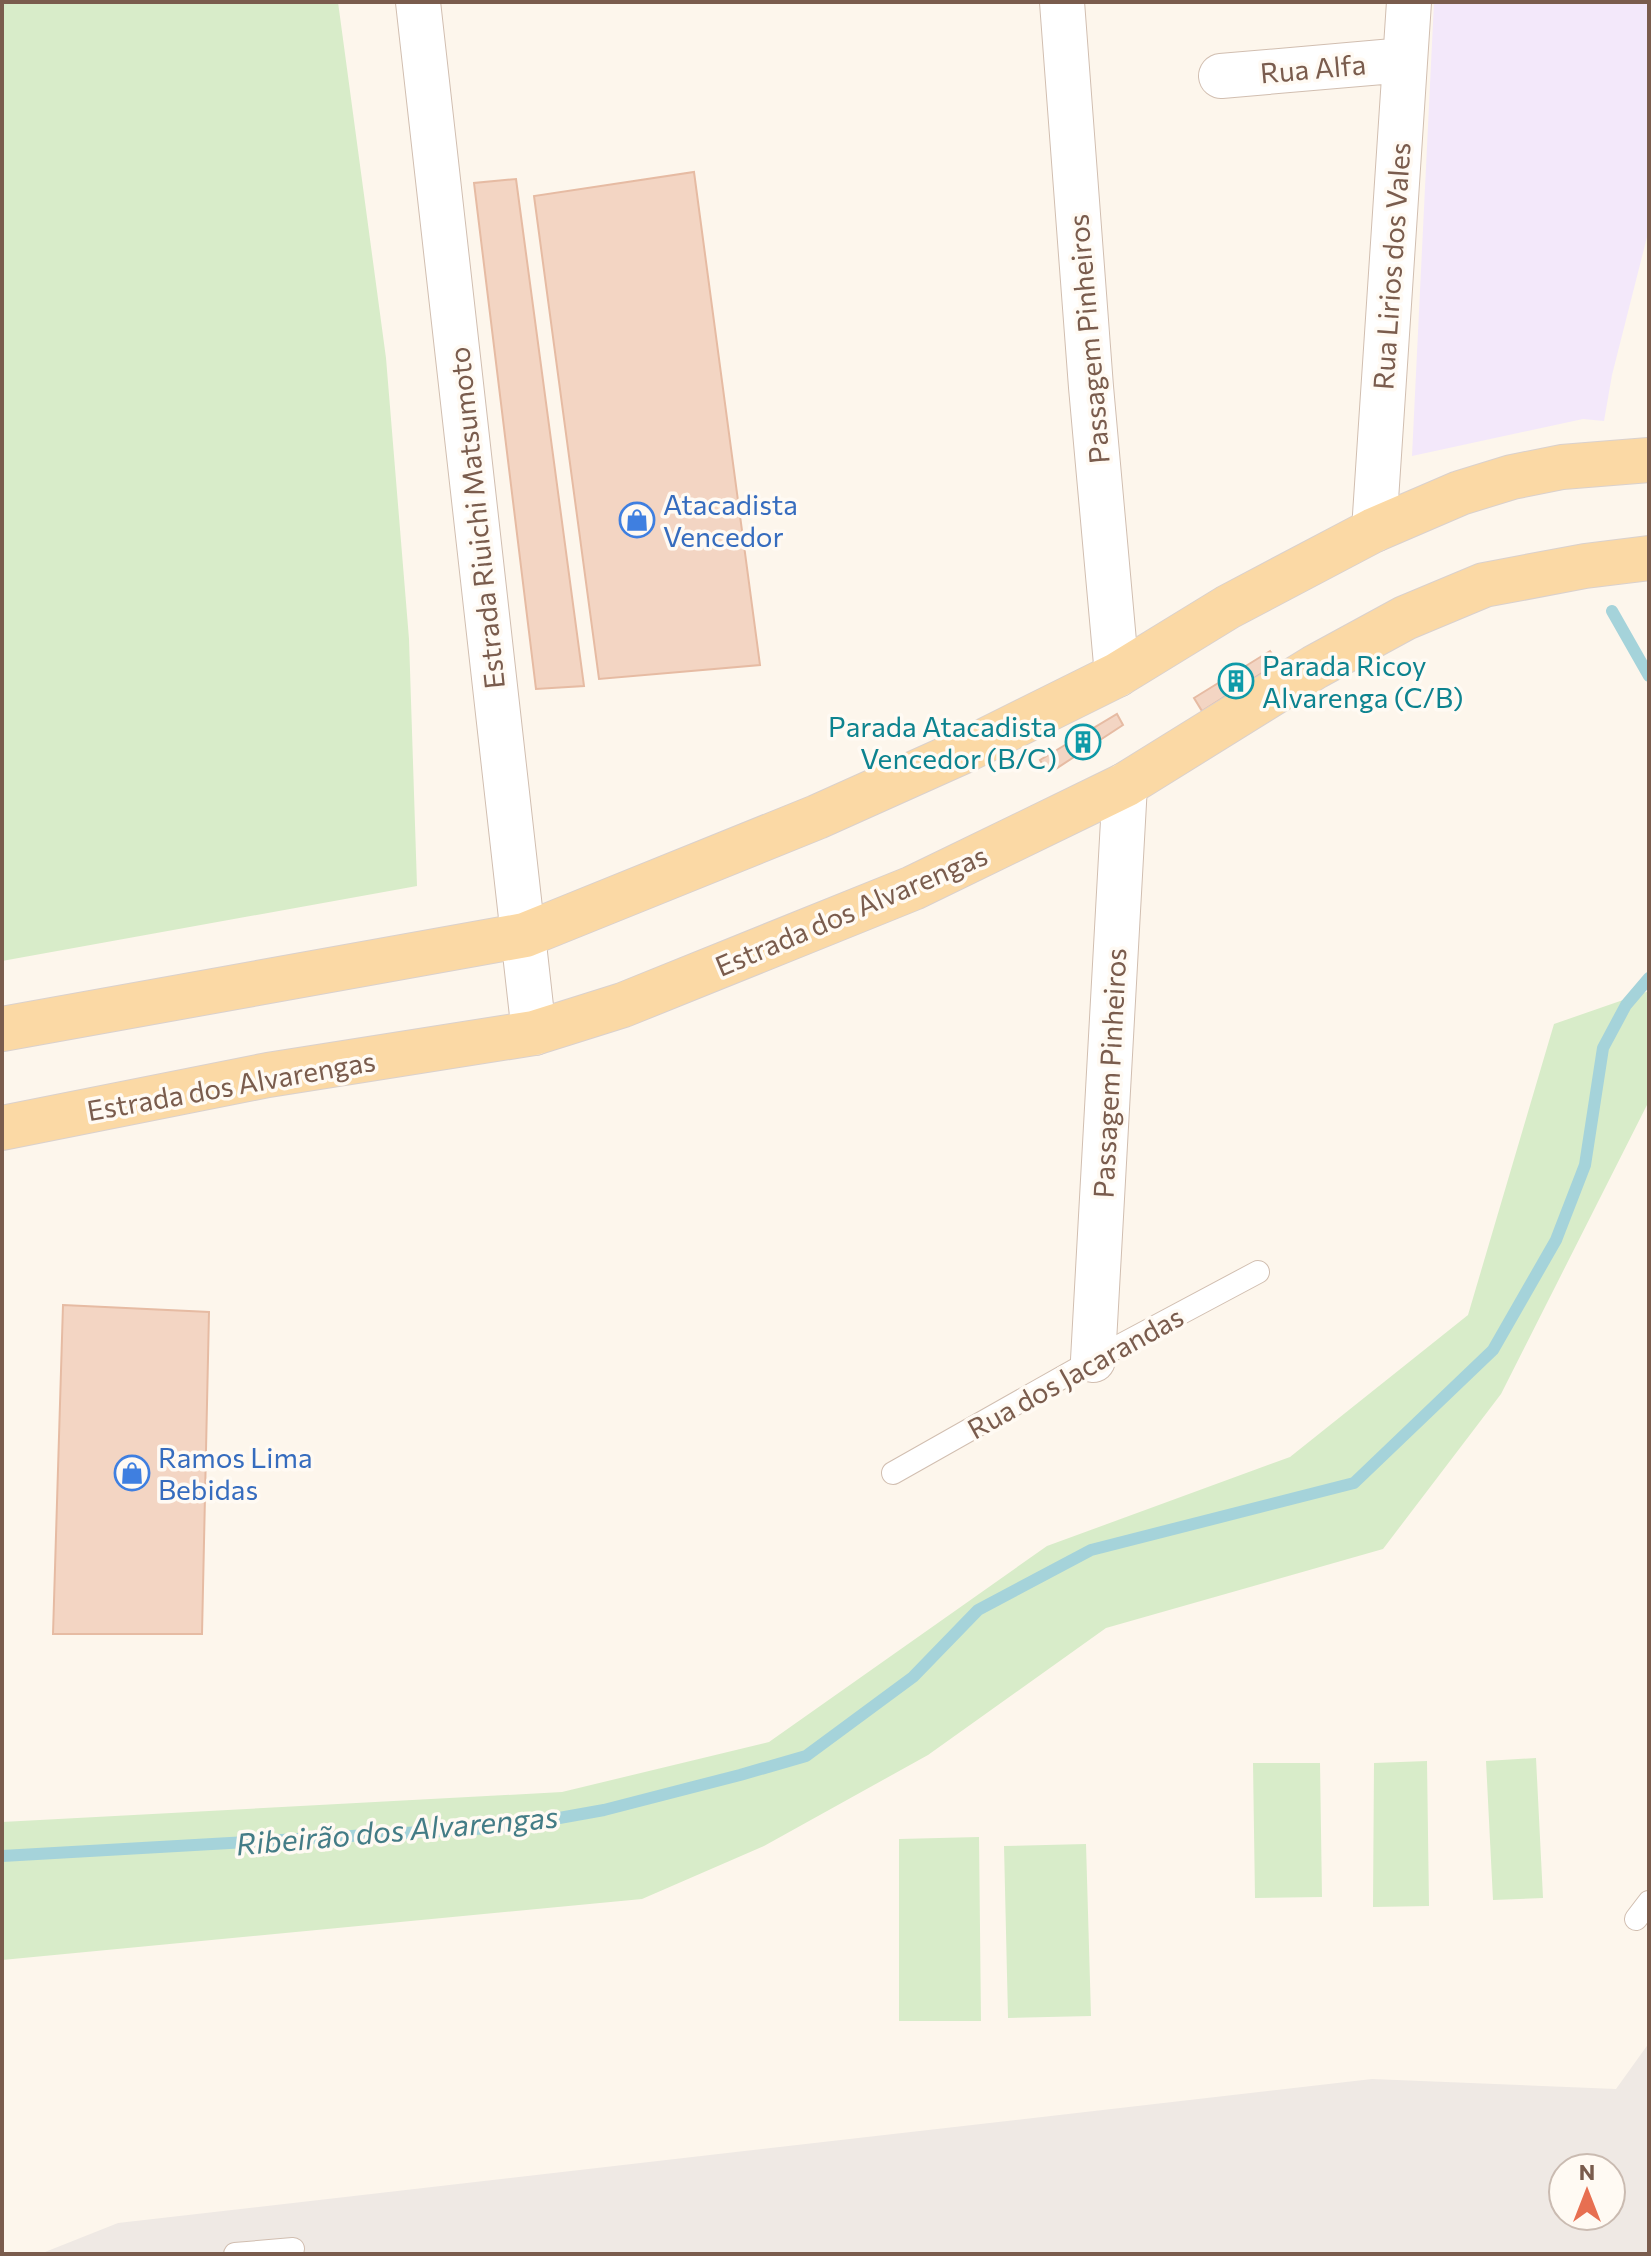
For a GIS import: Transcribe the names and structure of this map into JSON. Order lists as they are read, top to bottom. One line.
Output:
{"streets":{"main road":["Estrada dos Alvarengas"],"street":["Rua Alfa","Rua Lirios dos Vales","Passagem Pinheiros","Estrada Riuichi Matsumoto"],"lane":["Rua dos Jacarandas"]},"crossings":[["Rua Alfa","Rua Lirios dos Vales"],["Passagem Pinheiros","Estrada dos Alvarengas"],["Passagem Pinheiros","Rua dos Jacarandas"],["Estrada Riuichi Matsumoto","Estrada dos Alvarengas"]],"water":["Ribeirão dos Alvarengas"],"places":{"shop":["Atacadista Vencedor","Ramos Lima Bebidas"],"building":["Parada Ricoy Alvarenga (C/B)","Parada Atacadista Vencedor (B/C)"]},"north":"top"}
